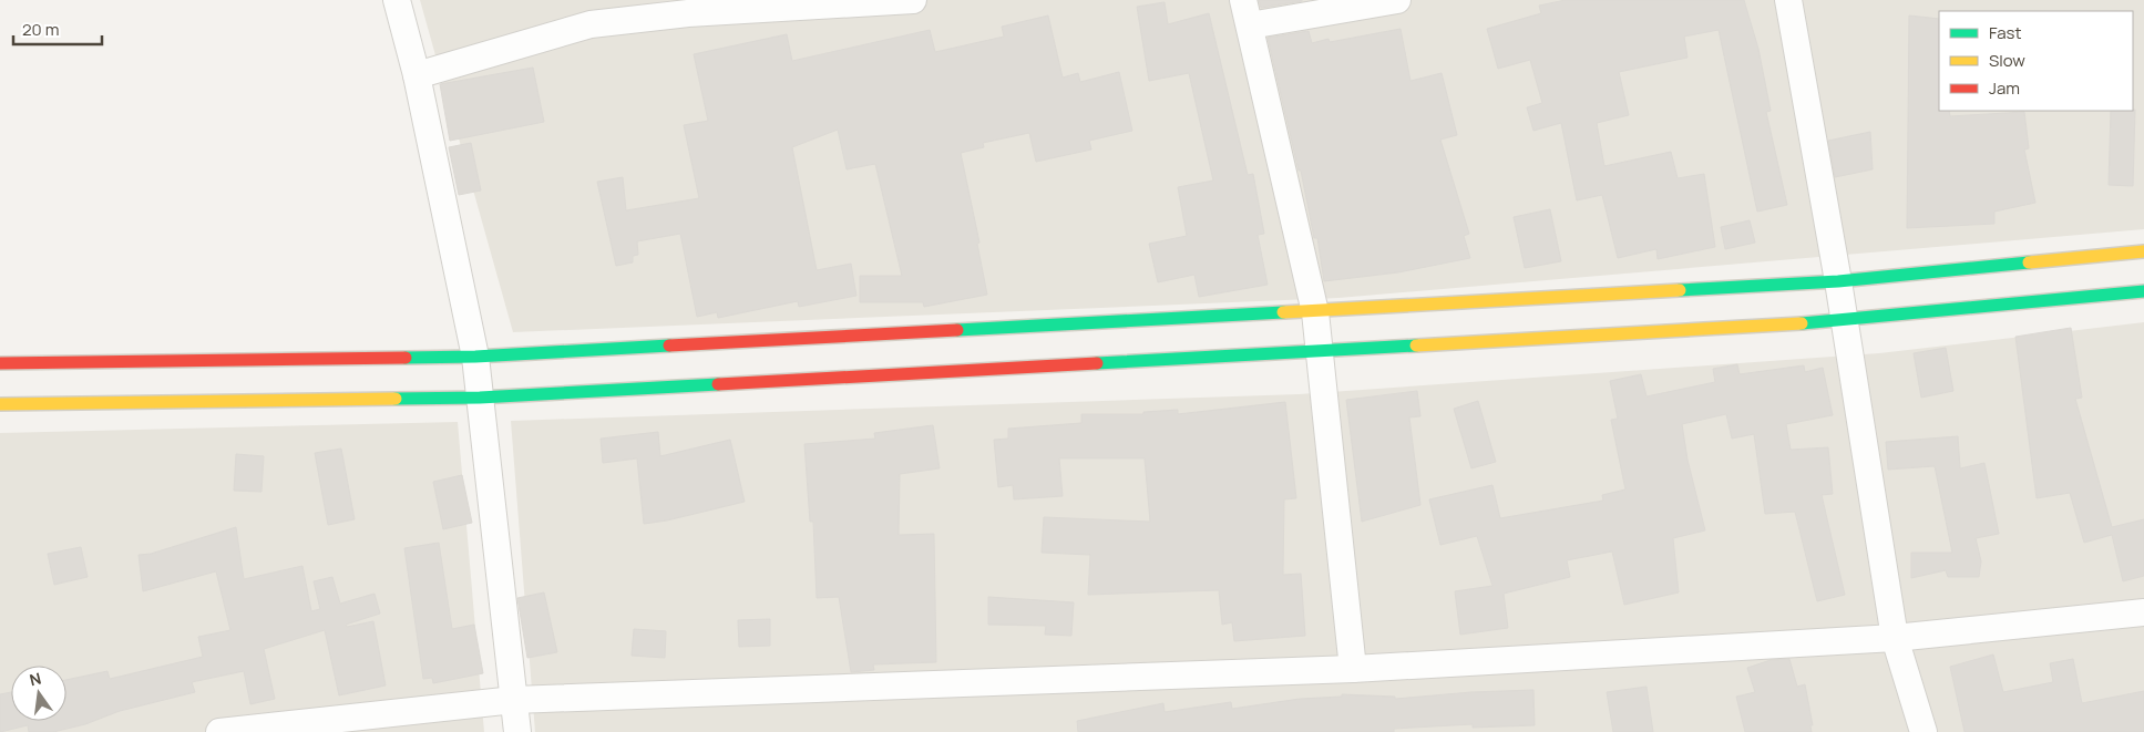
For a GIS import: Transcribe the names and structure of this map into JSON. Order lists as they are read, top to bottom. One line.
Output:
{"legend":["Fast","Slow","Jam"],"scale_bar":"20 m","north":"top"}
